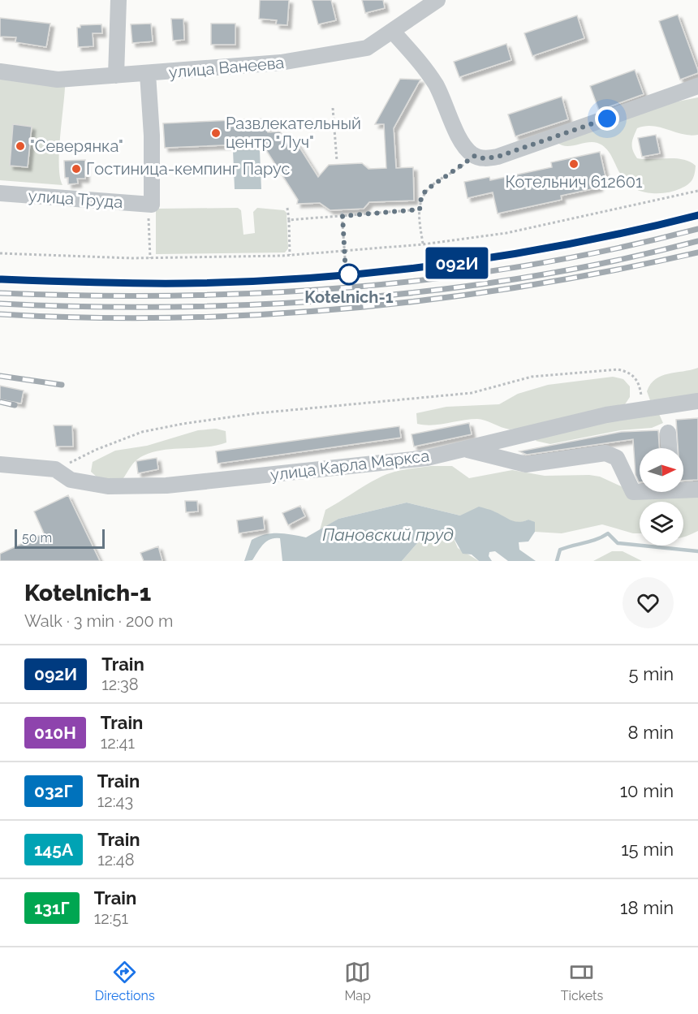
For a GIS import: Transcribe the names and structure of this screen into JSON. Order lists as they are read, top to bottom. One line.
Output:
{"streets":{"street":["улица Ванеева","улица Труда","улица Карла Маркса"]},"water":["Пановский пруд"],"places":["Развлекательный центр \"Луч\"","\"Северянка\"","Котельнич 612601","Гостиница-кемпинг Парус","Kotelnich-1"],"scale_bar":"50 m","north":"right","page":{"on_map":"092И","scale":"50 m","heading":["Kotelnich-1","Walk · 3 min · 200 m"],"list":[{"mark":"092И","name":"Train","note":"12:38","value":"5 min"},{"mark":"010Н","name":"Train","note":"12:41","value":"8 min"},{"mark":"032Г","name":"Train","note":"12:43","value":"10 min"},{"mark":"145А","name":"Train","note":"12:48","value":"15 min"},{"mark":"131Г","name":"Train","note":"12:51","value":"18 min"}],"tabs":["Directions","Map","Tickets"]}}
